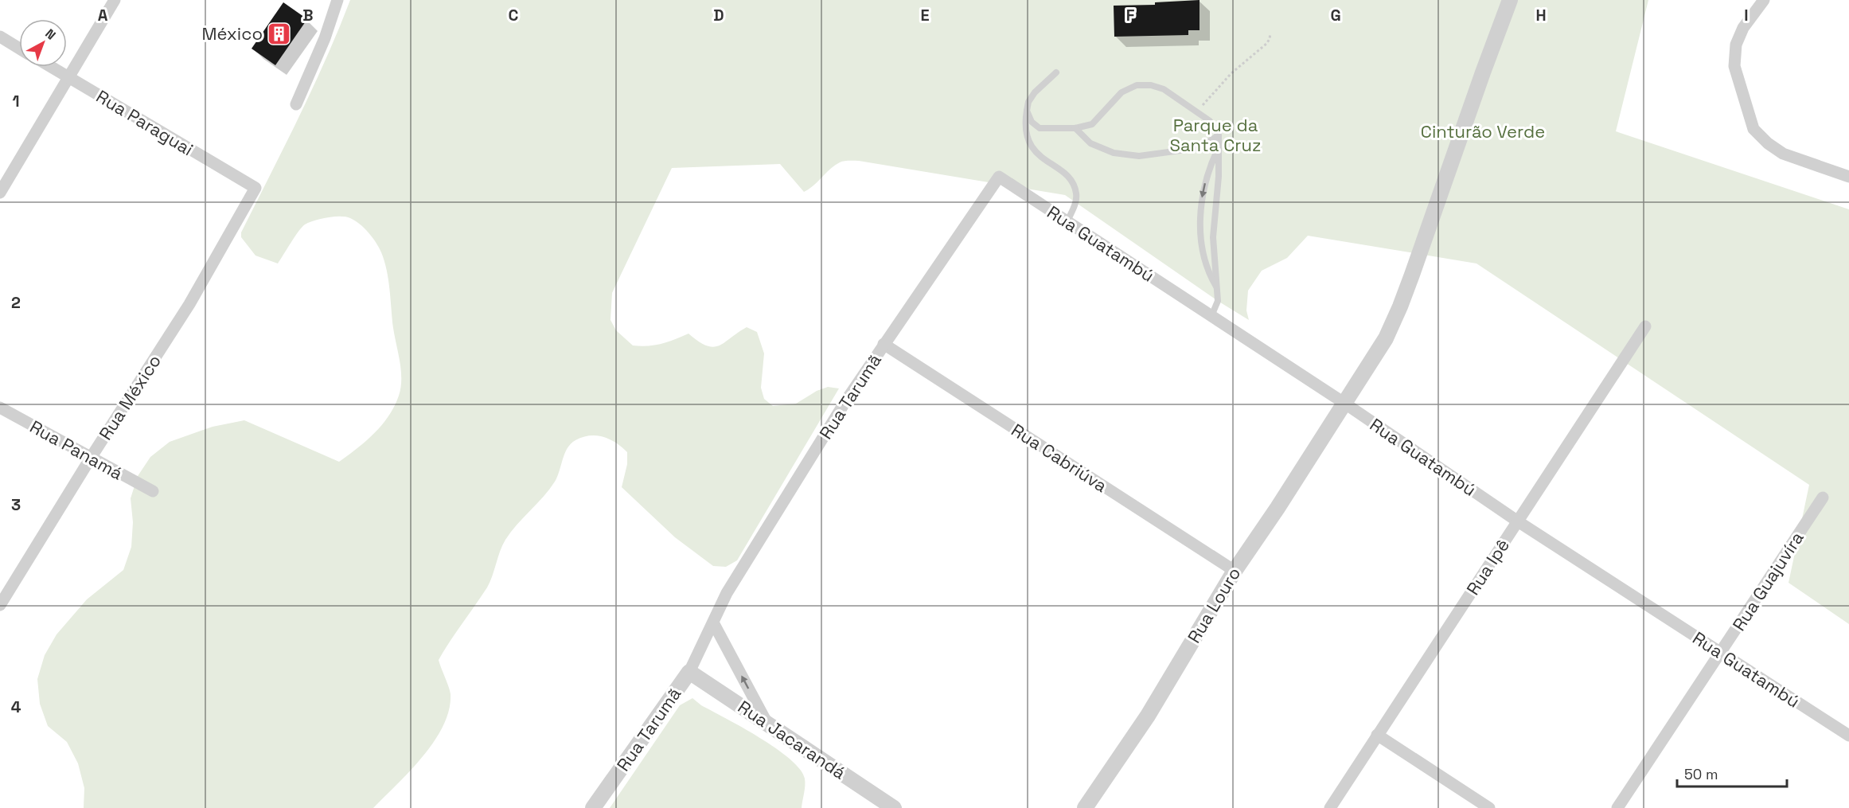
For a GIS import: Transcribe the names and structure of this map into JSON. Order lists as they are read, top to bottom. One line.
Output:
{"streets":{"street":["Rua Paraguai","Rua Guatambú","Rua Tarumã","Rua México","Rua Panamá","Rua Cabriúva","Rua Ipê","Rua Guajuvíra","Rua Louro","Rua Jacarandá"]},"crossings":[["Rua Paraguai","Rua México"],["Rua Guatambú","Rua Tarumã"],["Rua Guatambú","Rua Ipê"],["Rua Guatambú","Rua Guajuvíra"],["Rua Guatambú","Rua Louro"],["Rua Tarumã","Rua Cabriúva"],["Rua Tarumã","Rua Jacarandá"],["Rua México","Rua Panamá"],["Rua Cabriúva","Rua Louro"]],"parks":["Parque da Santa Cruz","Cinturão Verde"],"places":{"building":["México"]},"scale_bar":"50 m","north":"top right","grid":{"columns":["A","B","C","D","E","F","G","H","I"],"rows":["1","2","3","4"]}}
